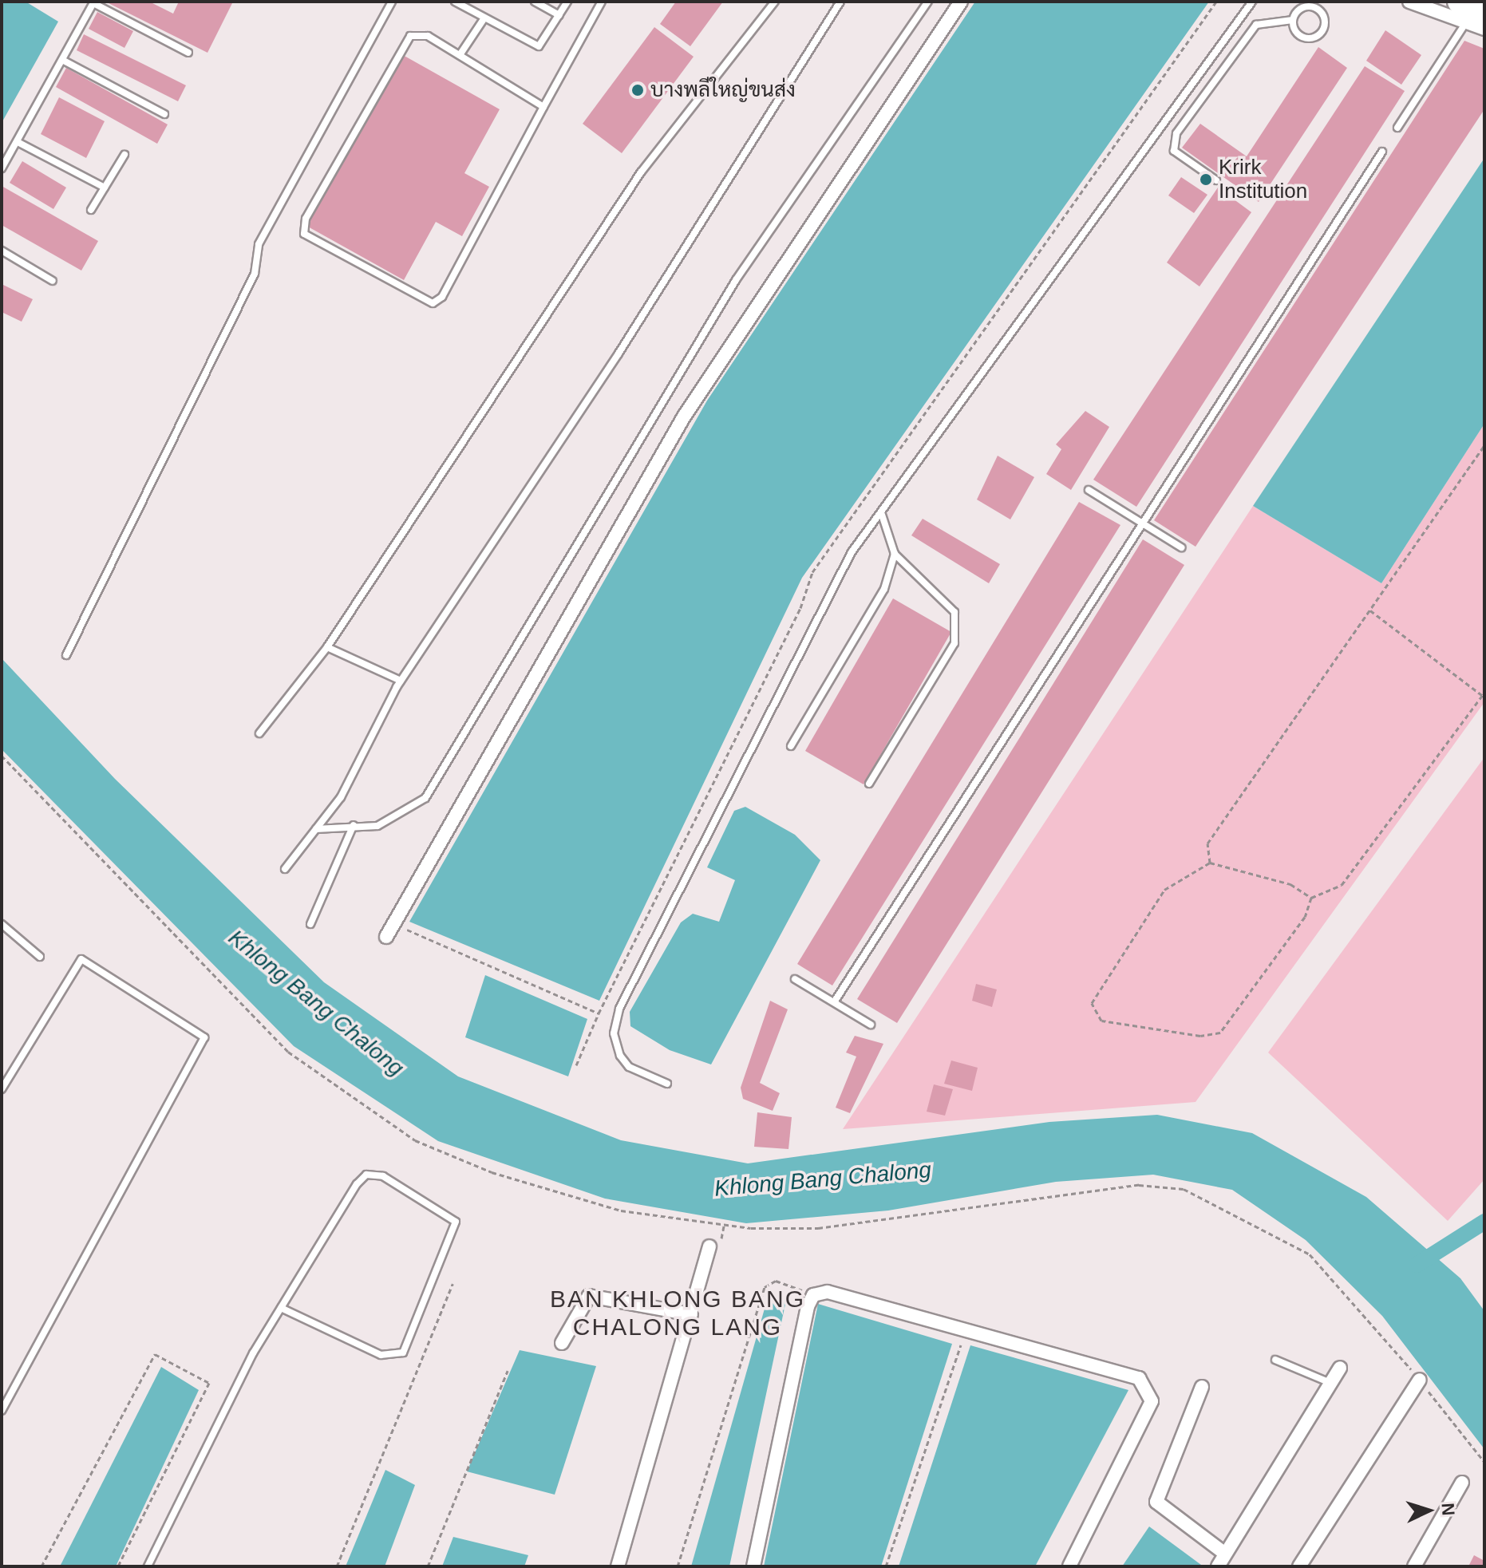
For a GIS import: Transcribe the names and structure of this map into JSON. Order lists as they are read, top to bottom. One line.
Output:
{"districts":["BAN KHLONG BANG CHALONG LANG"],"water":["Khlong Bang Chalong"],"places":["บางพลีใหญ่ขนส่ง","Krirk Institution"],"north":"right"}
